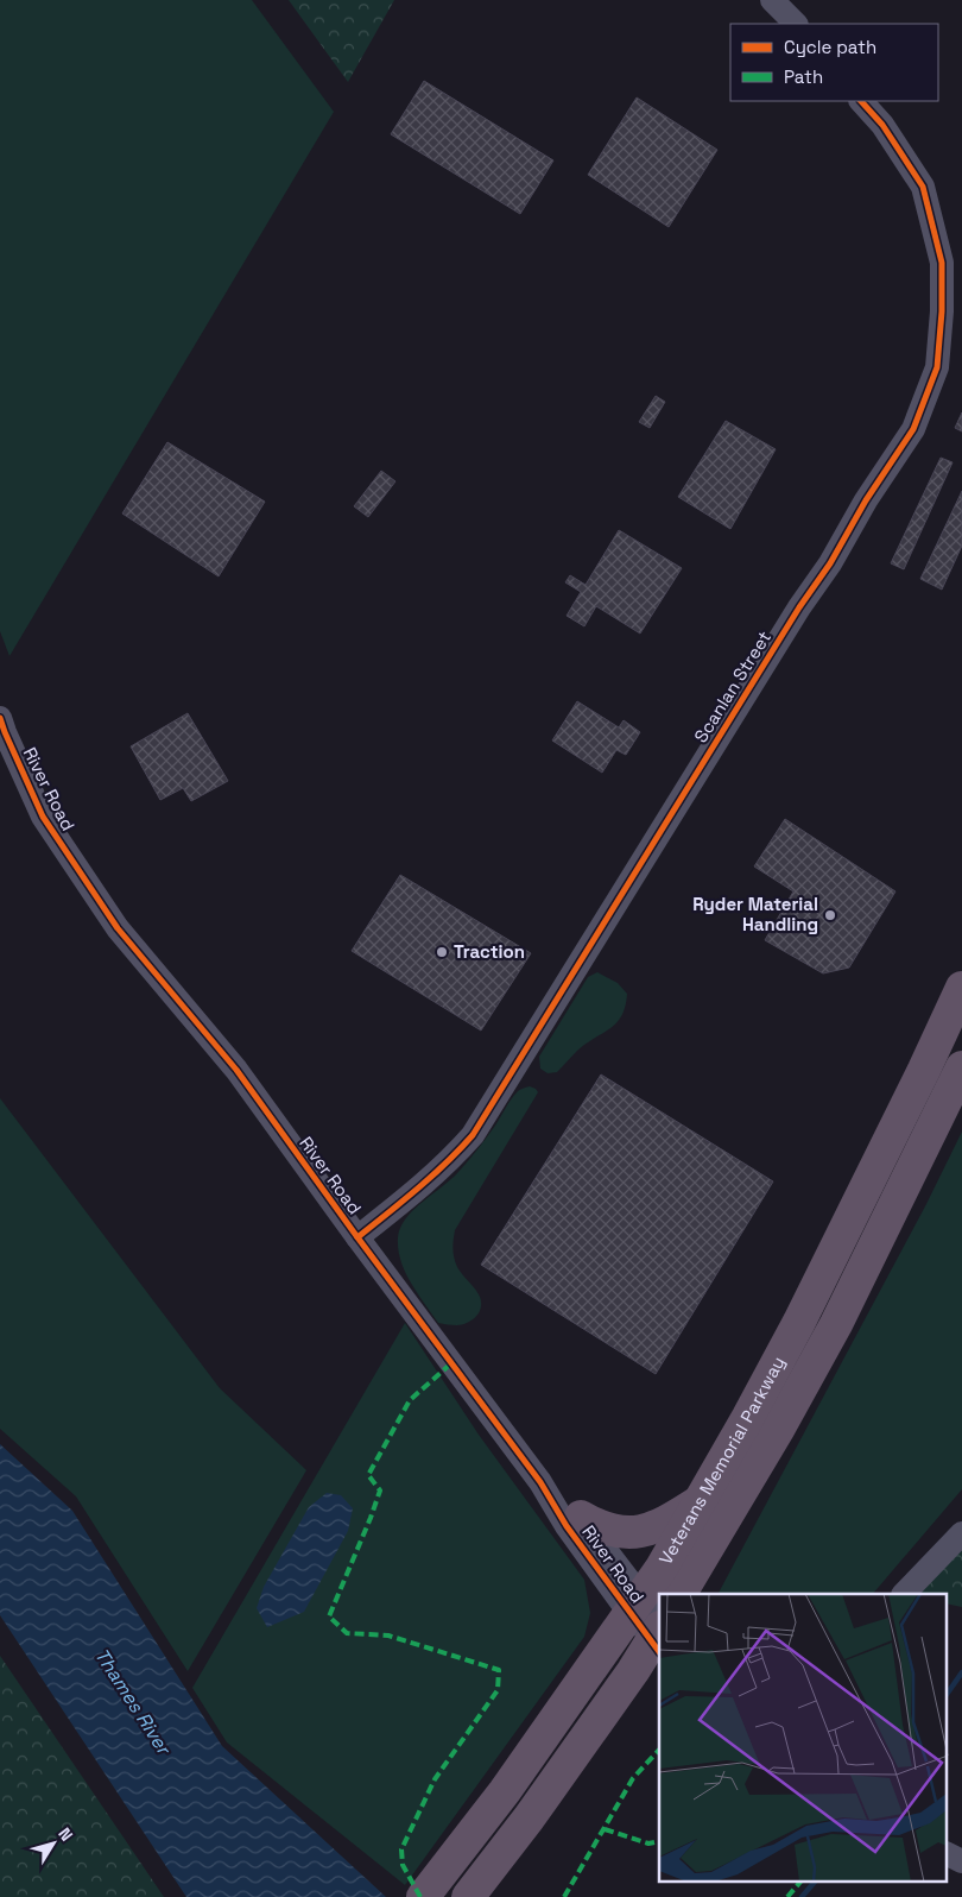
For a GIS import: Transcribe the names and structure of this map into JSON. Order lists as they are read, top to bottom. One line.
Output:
{"streets":{"highway":["Veterans Memorial Parkway"],"street":["Scanlan Street","River Road"]},"crossings":[["Scanlan Street","River Road"],["River Road","Veterans Memorial Parkway"]],"water":["Thames River"],"places":["Ryder Material Handling","Traction"],"legend":["Cycle path","Path"],"north":"top right"}
